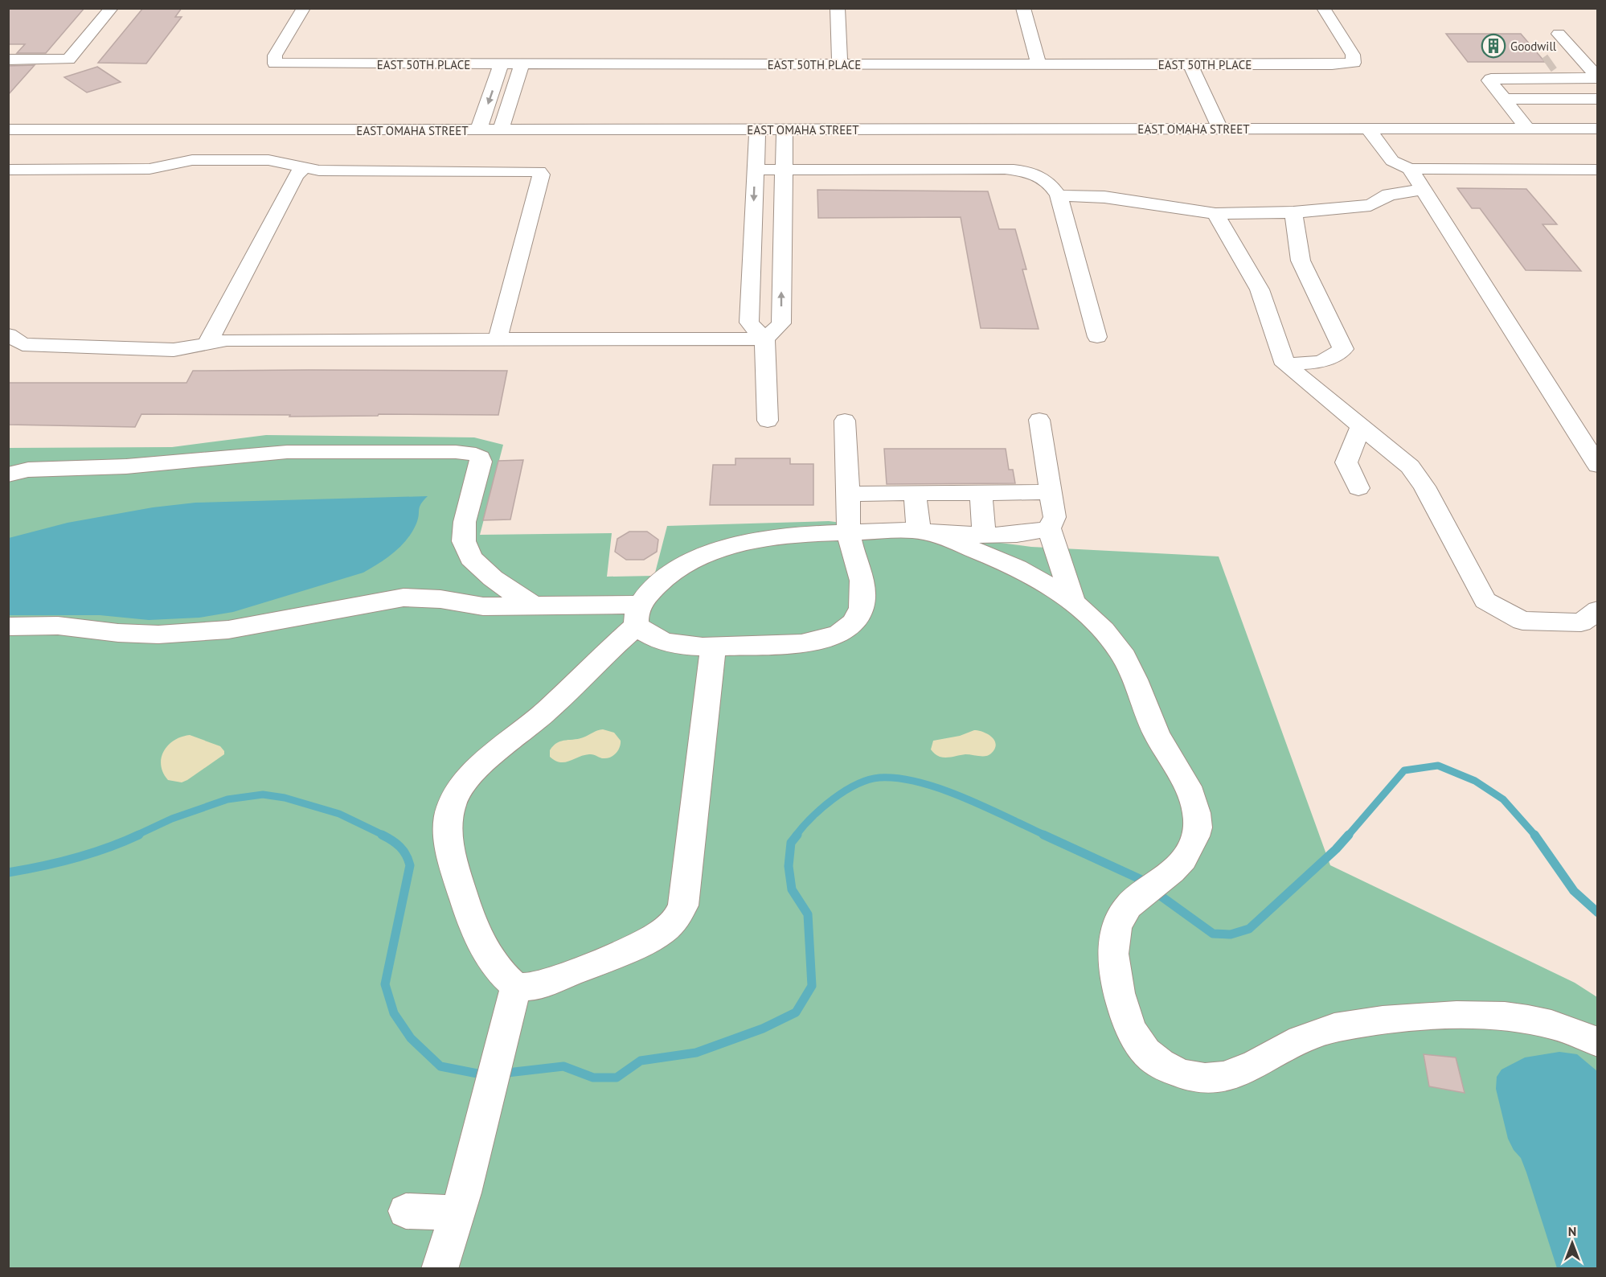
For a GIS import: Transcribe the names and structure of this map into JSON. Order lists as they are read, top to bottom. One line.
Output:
{"streets":{"street":["EAST 50TH PLACE","EAST OMAHA STREET"]},"places":{"building":["Goodwill"]},"north":"top"}
